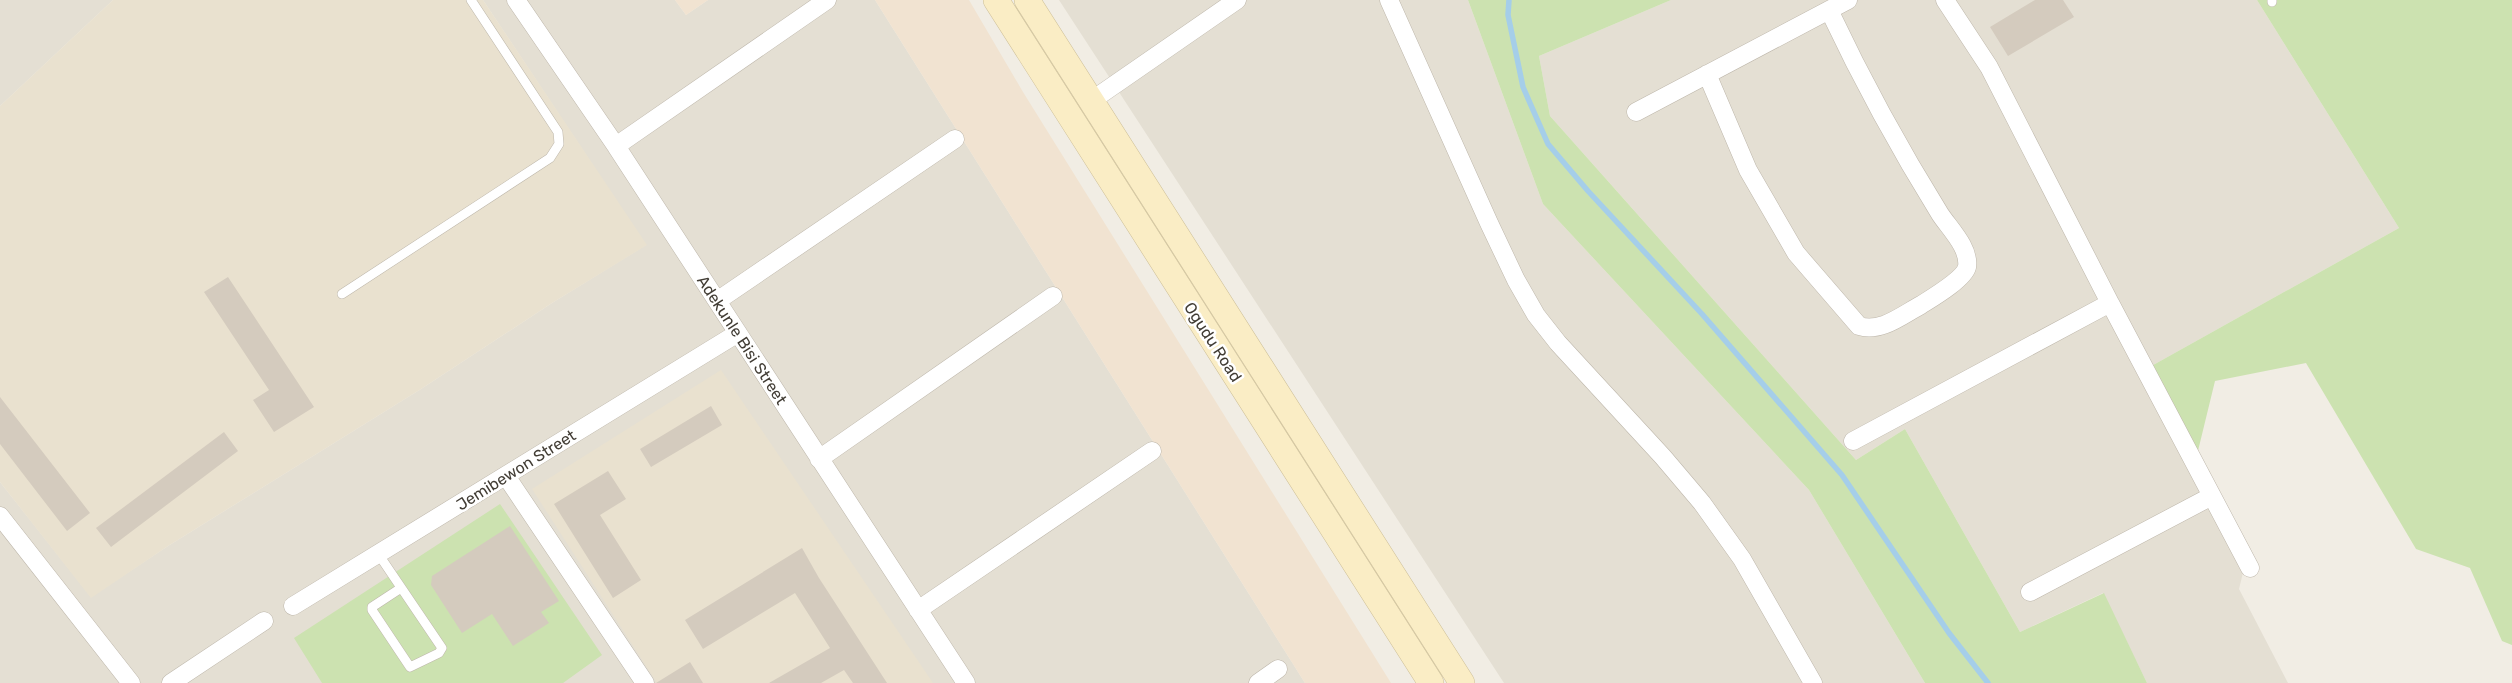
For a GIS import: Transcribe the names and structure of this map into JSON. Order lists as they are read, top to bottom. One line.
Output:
{"streets":{"main road":["Ogudu Road"],"street":["Adekunle Bisi Street","Jemibewon Street"]},"crossings":[["Adekunle Bisi Street","Jemibewon Street"]]}
